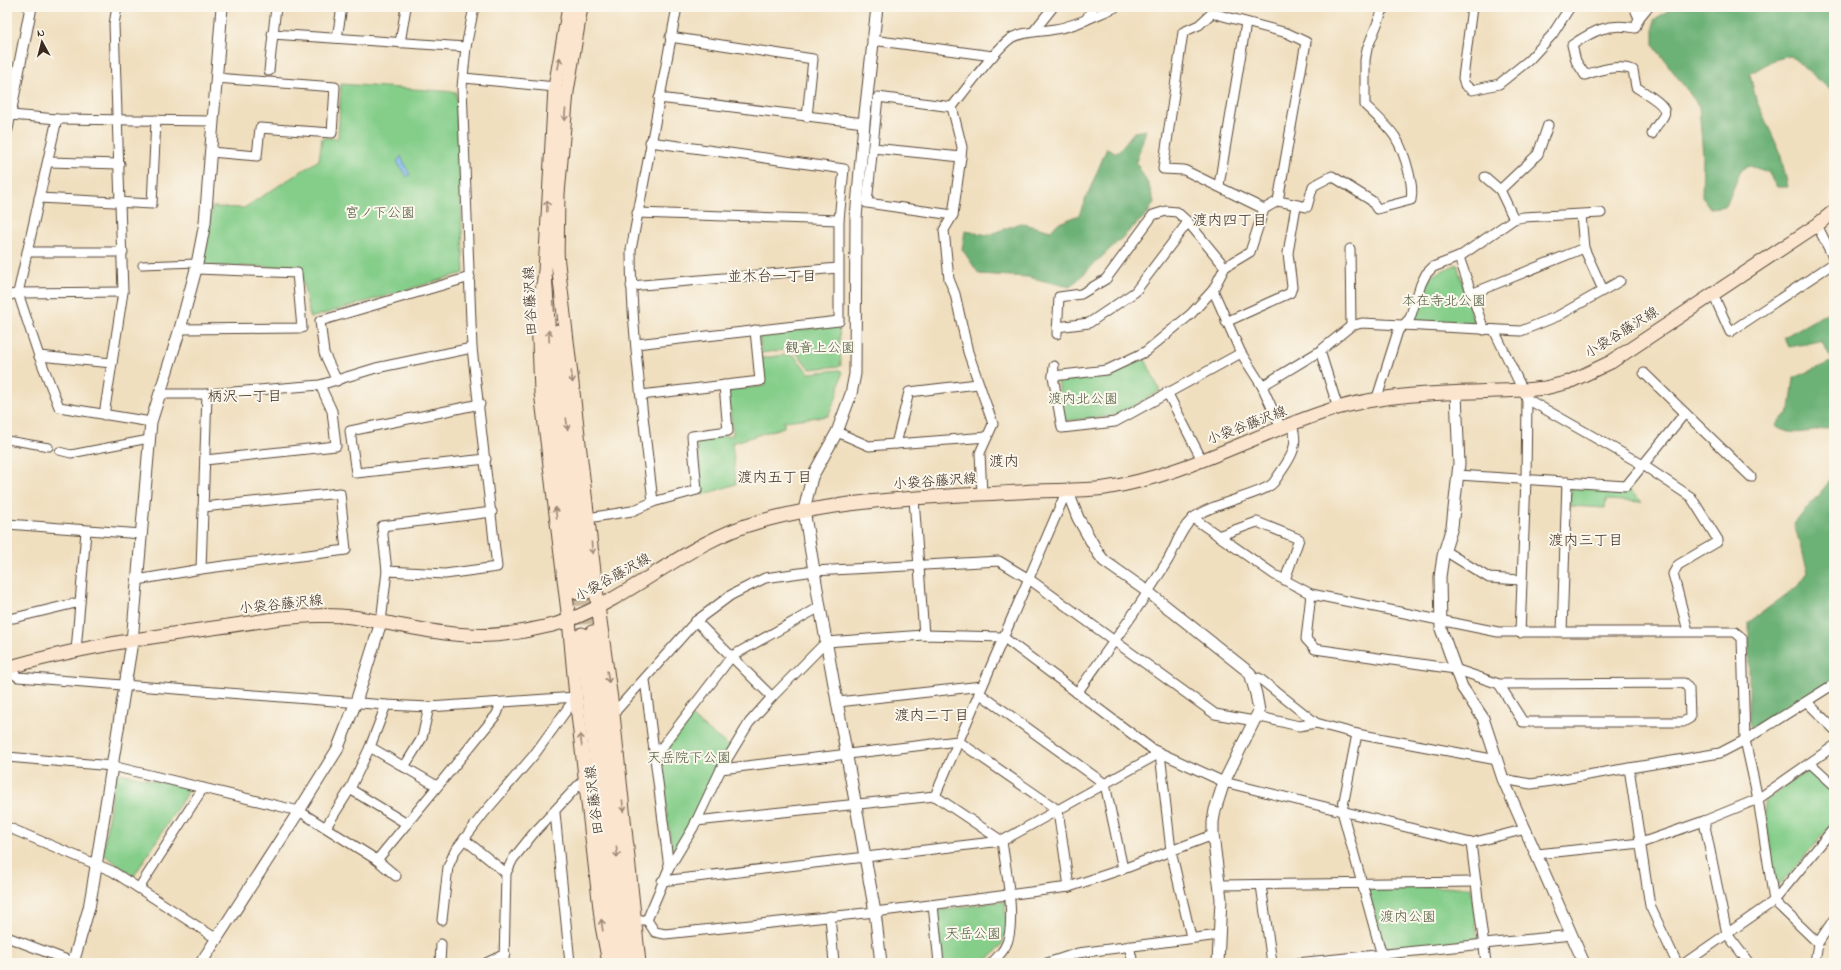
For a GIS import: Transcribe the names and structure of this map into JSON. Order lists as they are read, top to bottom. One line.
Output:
{"streets":{"main road":["田谷藤沢線","小袋谷藤沢線"]},"districts":["渡内四丁目","並木台一丁目","柄沢一丁目","渡内","渡内五丁目","渡内三丁目","渡内二丁目"],"parks":["宮ノ下公園","本在寺北公園","観音上公園","渡内北公園","天岳院下公園","渡内公園","天岳公園"],"north":"top"}
